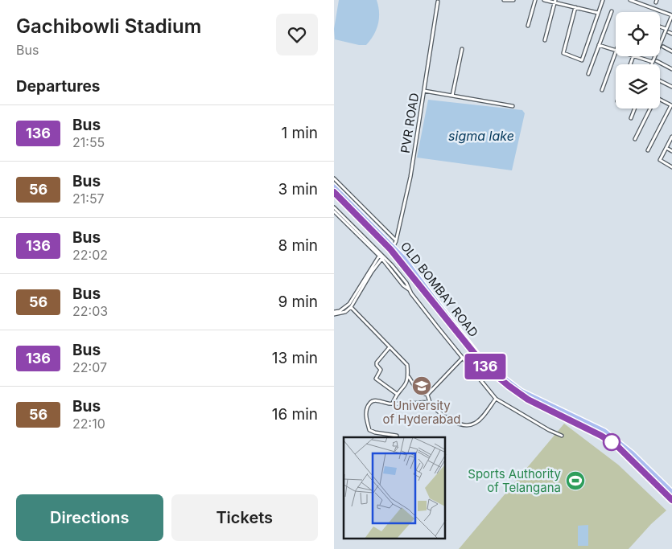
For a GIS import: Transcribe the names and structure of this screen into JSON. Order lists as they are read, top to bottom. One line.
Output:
{"streets":{"main road":["OLD BOMBAY ROAD"],"street":["PVR ROAD"]},"crossings":[["PVR ROAD","OLD BOMBAY ROAD"]],"water":["sigma lake"],"places":{"school or university":["University of Hyderabad"],"sports":["Sports Authority of Telangana"]},"lines":["bus line 136"],"page":{"heading":[["Gachibowli Stadium","Bus"],"Departures"],"on_map":"136","list":[{"mark":"136","name":"Bus","note":"21:55","value":"1 min"},{"mark":"56","name":"Bus","note":"21:57","value":"3 min"},{"mark":"136","name":"Bus","note":"22:02","value":"8 min"},{"mark":"56","name":"Bus","note":"22:03","value":"9 min"},{"mark":"136","name":"Bus","note":"22:07","value":"13 min"},{"mark":"56","name":"Bus","note":"22:10","value":"16 min"}],"buttons":["Directions","Tickets"]}}
